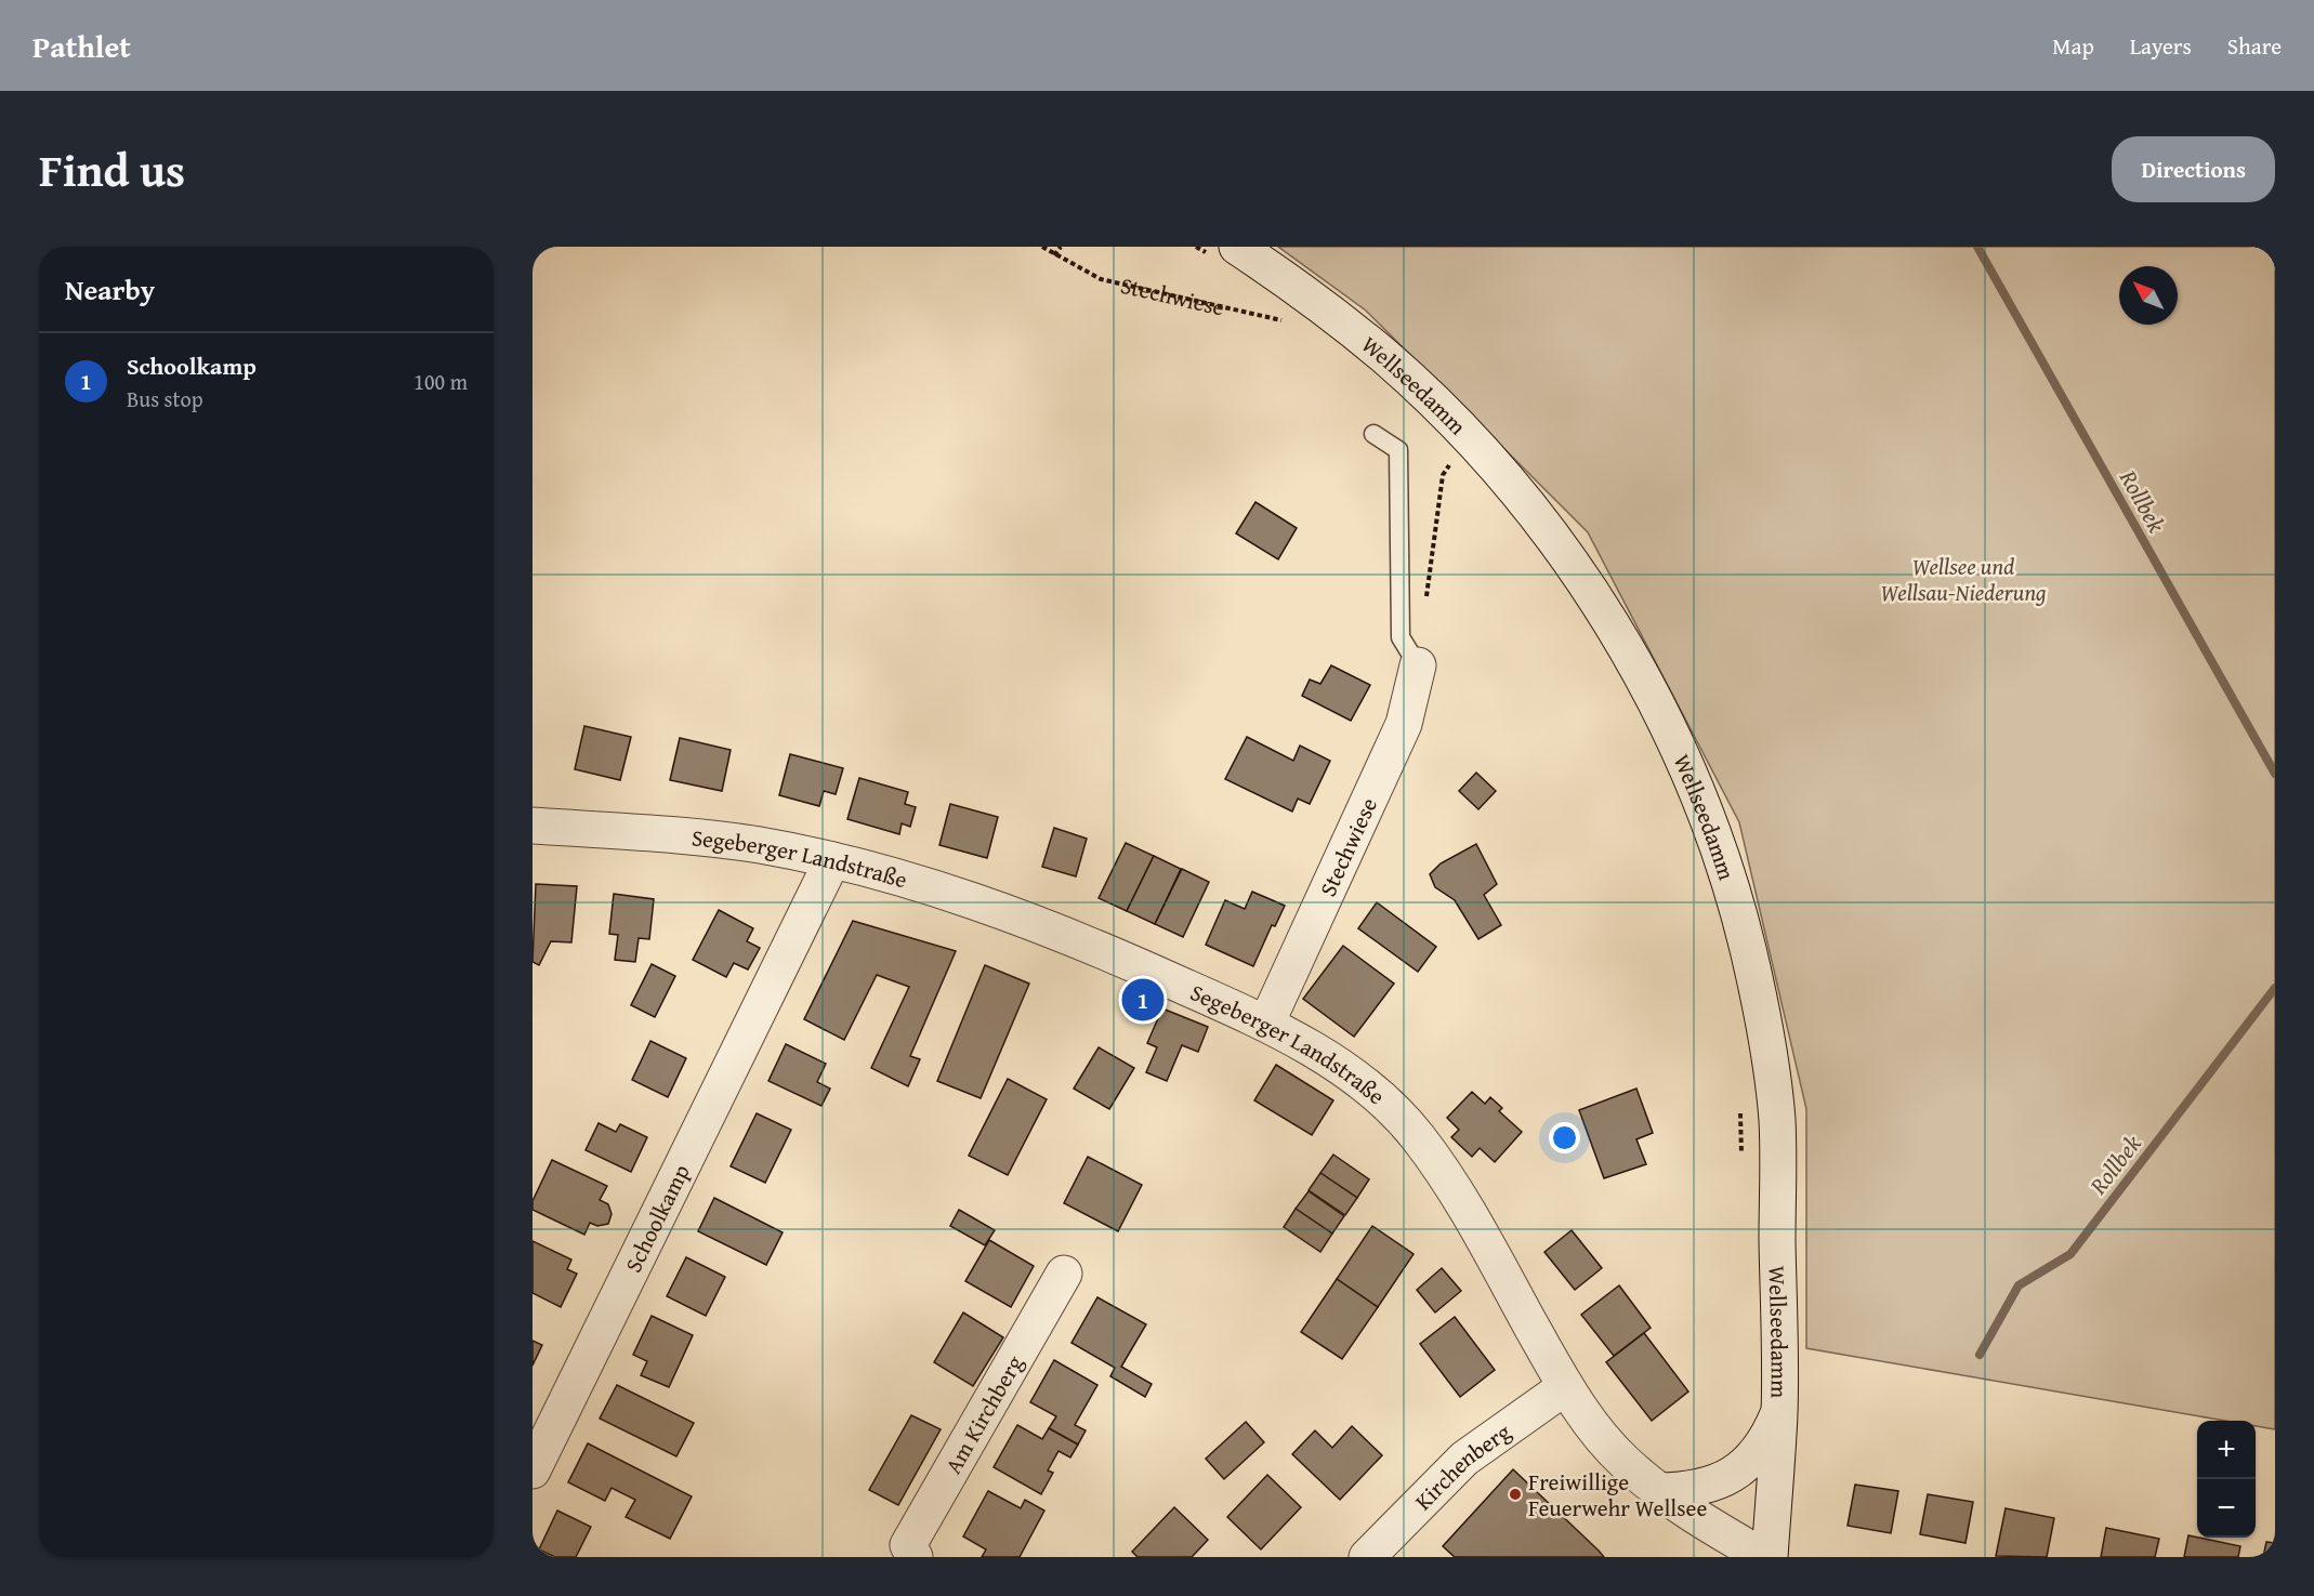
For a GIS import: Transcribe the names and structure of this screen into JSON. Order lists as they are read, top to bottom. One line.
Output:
{"streets":{"street":["Stechwiese","Wellseedamm","Segeberger Landstraße","Schoolkamp","Am Kirchberg","Kirchenberg"]},"crossings":[["Stechwiese","Segeberger Landstraße"],["Segeberger Landstraße","Schoolkamp"],["Segeberger Landstraße","Kirchenberg"]],"water":["Rollbek"],"parks":["Wellsee und Wellsau-Niederung"],"places":["Freiwillige Feuerwehr Wellsee"],"north":"top left","page":{"header":"Pathlet","nav":["Map","Layers","Share"],"title":"Find us","buttons":"Directions","heading":"Nearby","list":[{"mark":"1","name":"Schoolkamp","note":"Bus stop","value":"100 m"}],"pins":"1","map_buttons":["+","−"]}}
